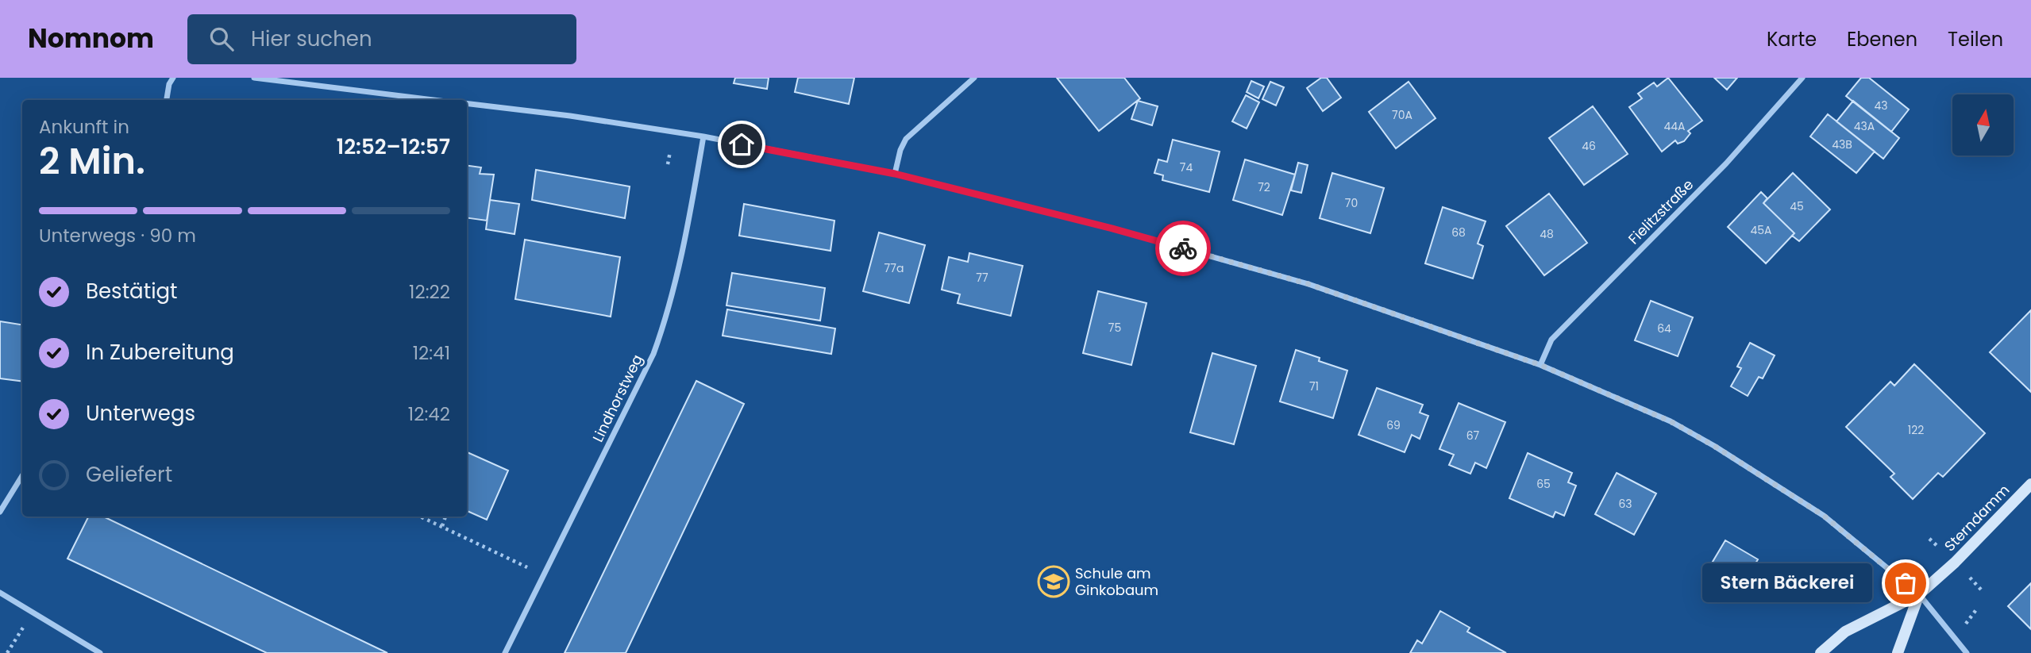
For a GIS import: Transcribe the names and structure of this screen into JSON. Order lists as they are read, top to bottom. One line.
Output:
{"streets":{"street":["Fielitzstraße","Lindhorstweg","Sterndamm"]},"places":{"school or university":["Schule am Ginkobaum"],"other":["Stern Bäckerei"]},"house_numbers":["43","70A","44A","43A","43B","46","74","72","70","45","45A","68","48","77a","77","75","64","71","69","122","67","65","63"],"north":"top","page":{"header":"Nomnom","search":"Hier suchen","nav":["Karte","Ebenen","Teilen"],"heading":["2 Min.","Ankunft in","12:52–12:57"],"bar":"Unterwegs · 90 m","list":[["Bestätigt","12:22"],["In Zubereitung","12:41"],["Unterwegs","12:42"],"Geliefert"],"bubble":"Stern Bäckerei"}}
